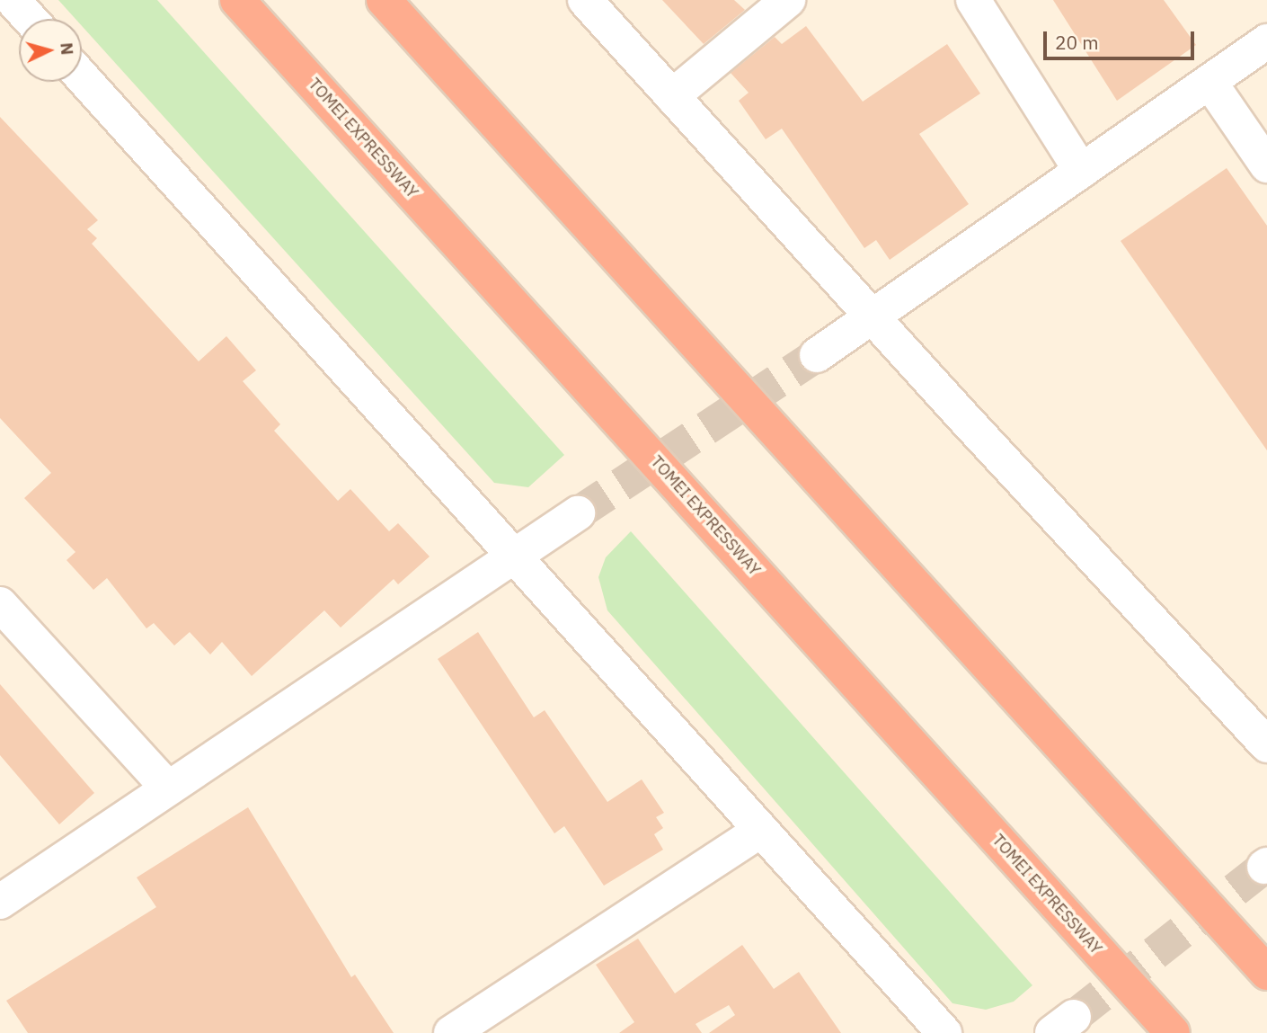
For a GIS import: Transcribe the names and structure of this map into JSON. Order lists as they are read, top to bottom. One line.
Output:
{"streets":{"highway":["TOMEI EXPRESSWAY"]},"scale_bar":"20 m","north":"right"}
